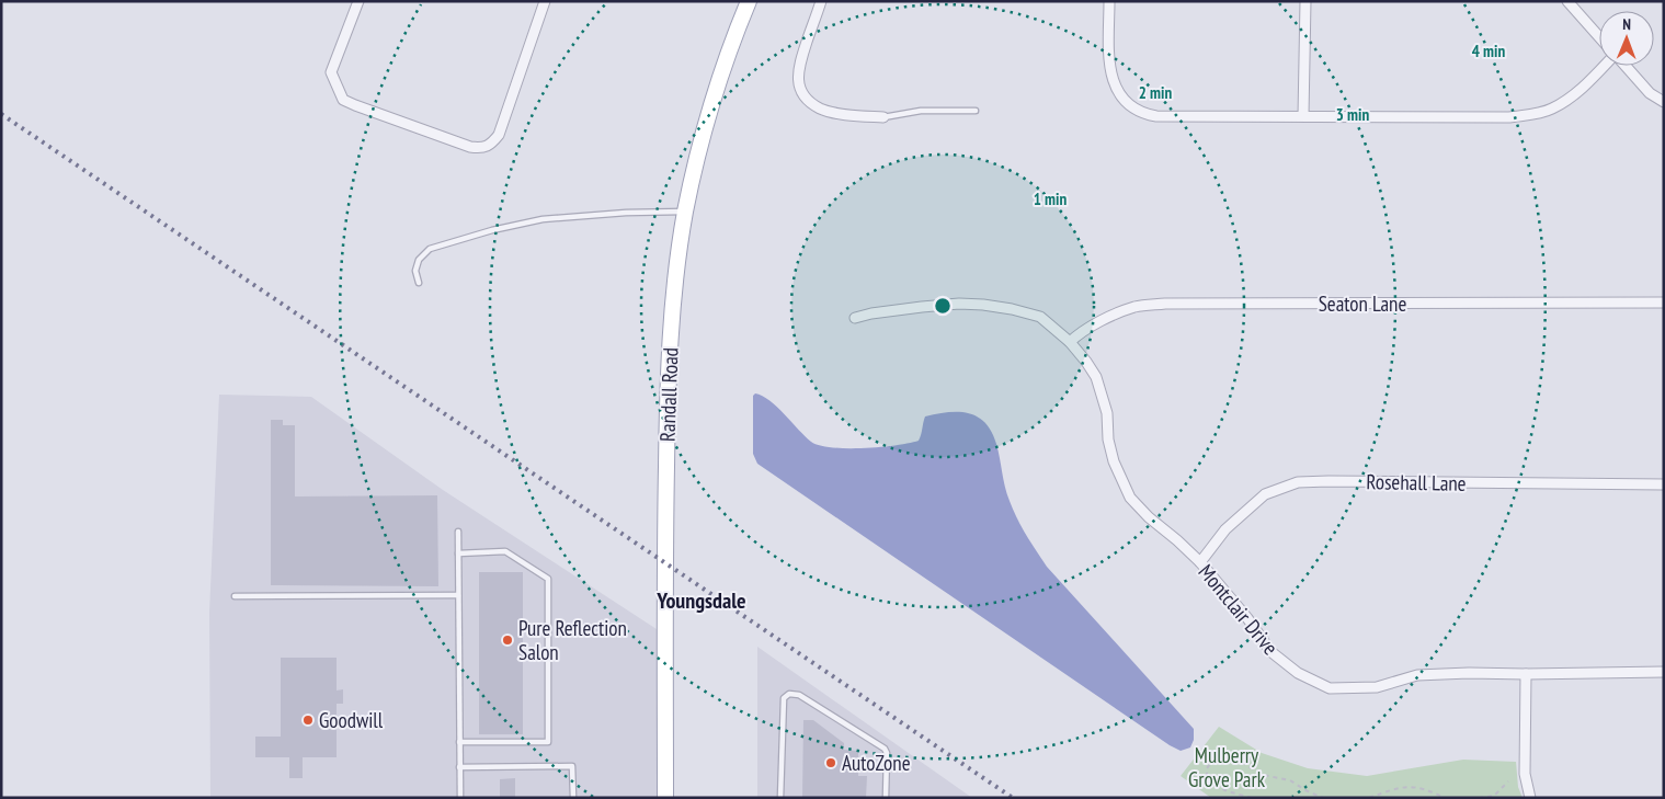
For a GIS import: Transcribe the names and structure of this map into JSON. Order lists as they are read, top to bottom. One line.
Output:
{"streets":{"main road":["Randall Road"],"street":["Seaton Lane","Rosehall Lane","Montclair Drive"]},"crossings":[["Seaton Lane","Montclair Drive"],["Rosehall Lane","Montclair Drive"]],"districts":["Youngsdale"],"parks":["Mulberry Grove Park"],"places":["Pure Reflection Salon","Goodwill","AutoZone"],"north":"top","rings":["4 min","2 min","3 min","1 min"]}
